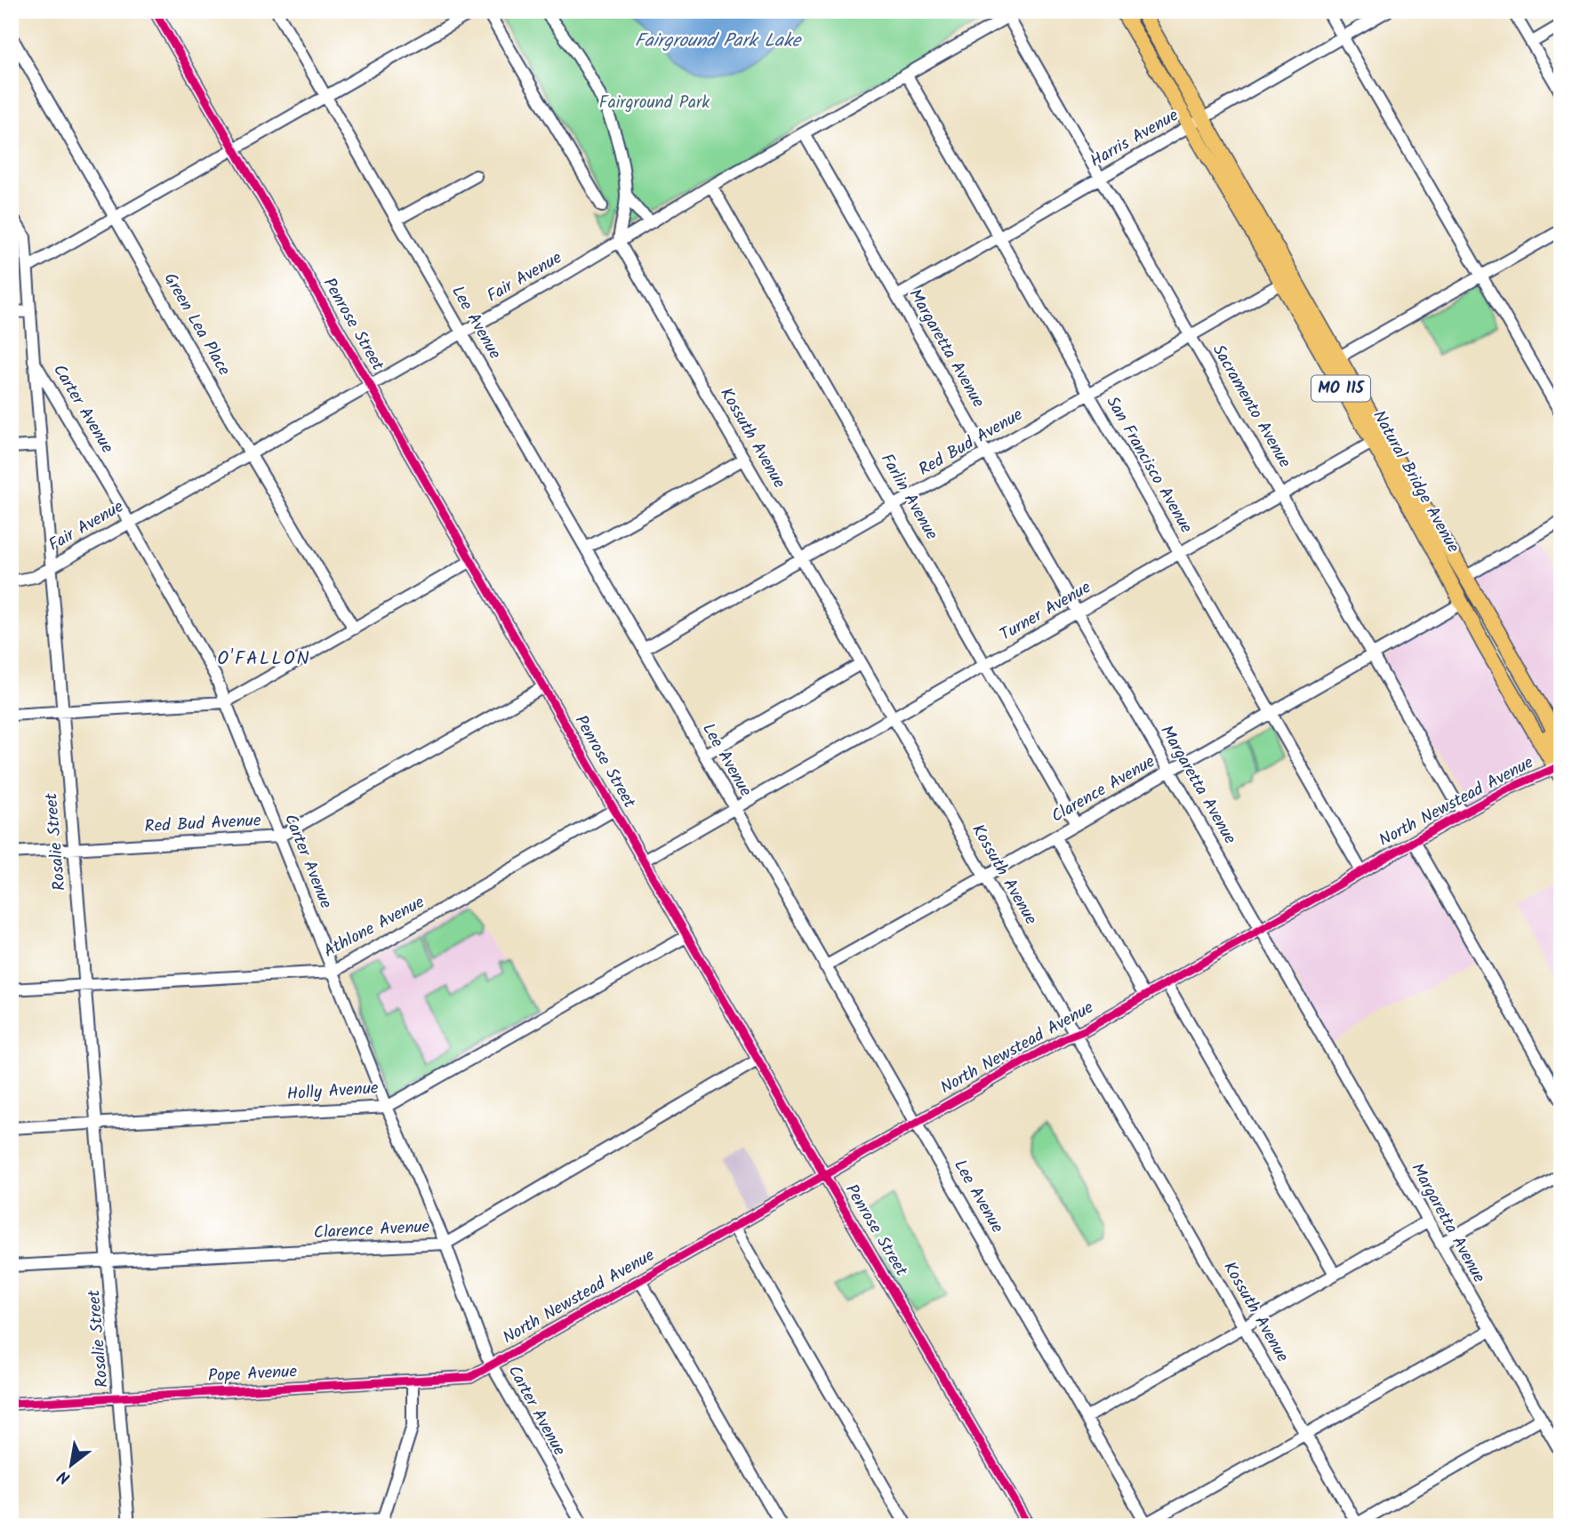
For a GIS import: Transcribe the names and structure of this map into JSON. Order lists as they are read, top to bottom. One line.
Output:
{"streets":{"main road":["MO 115","Natural Bridge Avenue"],"street":["Harris Avenue","Fair Avenue","Lee Avenue","Green Lea Place","Penrose Street","Margaretta Avenue","Sacramento Avenue","Carter Avenue","Kossuth Avenue","Red Bud Avenue","San Francisco Avenue","Farlin Avenue","Turner Avenue","Clarence Avenue","North Newstead Avenue","Rosalie Street","Athlone Avenue","Holly Avenue","Pope Avenue"]},"crossings":[["Harris Avenue","Margaretta Avenue"],["Harris Avenue","Sacramento Avenue"],["Harris Avenue","San Francisco Avenue"],["Harris Avenue","Natural Bridge Avenue"],["Fair Avenue","Lee Avenue"],["Fair Avenue","Green Lea Place"],["Fair Avenue","Penrose Street"],["Fair Avenue","Margaretta Avenue"],["Fair Avenue","Sacramento Avenue"],["Fair Avenue","Carter Avenue"],["Fair Avenue","Kossuth Avenue"],["Fair Avenue","San Francisco Avenue"],["Fair Avenue","Farlin Avenue"],["Fair Avenue","Rosalie Street"],["Lee Avenue","Red Bud Avenue"],["Lee Avenue","Turner Avenue"],["Lee Avenue","Clarence Avenue"],["Lee Avenue","North Newstead Avenue"],["Penrose Street","Red Bud Avenue"],["Penrose Street","Clarence Avenue"],["Penrose Street","North Newstead Avenue"],["Penrose Street","Athlone Avenue"],["Penrose Street","Holly Avenue"],["Margaretta Avenue","Red Bud Avenue"],["Margaretta Avenue","Turner Avenue"],["Margaretta Avenue","Clarence Avenue"],["Margaretta Avenue","North Newstead Avenue"],["Sacramento Avenue","Red Bud Avenue"],["Sacramento Avenue","Turner Avenue"],["Sacramento Avenue","Clarence Avenue"],["Sacramento Avenue","North Newstead Avenue"],["Carter Avenue","Red Bud Avenue"],["Carter Avenue","Clarence Avenue"],["Carter Avenue","North Newstead Avenue"],["Carter Avenue","Athlone Avenue"],["Carter Avenue","Holly Avenue"],["Carter Avenue","Pope Avenue"],["Kossuth Avenue","Red Bud Avenue"],["Kossuth Avenue","Turner Avenue"],["Kossuth Avenue","Clarence Avenue"],["Kossuth Avenue","North Newstead Avenue"],["Red Bud Avenue","San Francisco Avenue"],["Red Bud Avenue","Natural Bridge Avenue"],["Red Bud Avenue","Farlin Avenue"],["Red Bud Avenue","Rosalie Street"],["San Francisco Avenue","Turner Avenue"],["San Francisco Avenue","Clarence Avenue"],["San Francisco Avenue","North Newstead Avenue"],["Natural Bridge Avenue","Turner Avenue"],["Natural Bridge Avenue","Clarence Avenue"],["Natural Bridge Avenue","North Newstead Avenue"],["Farlin Avenue","Turner Avenue"],["Farlin Avenue","Clarence Avenue"],["Clarence Avenue","Rosalie Street"],["North Newstead Avenue","Pope Avenue"],["Rosalie Street","Athlone Avenue"],["Rosalie Street","Holly Avenue"],["Rosalie Street","Pope Avenue"]],"districts":["O'FALLON"],"water":["Fairground Park Lake"],"parks":["Fairground Park"],"north":"bottom left"}
